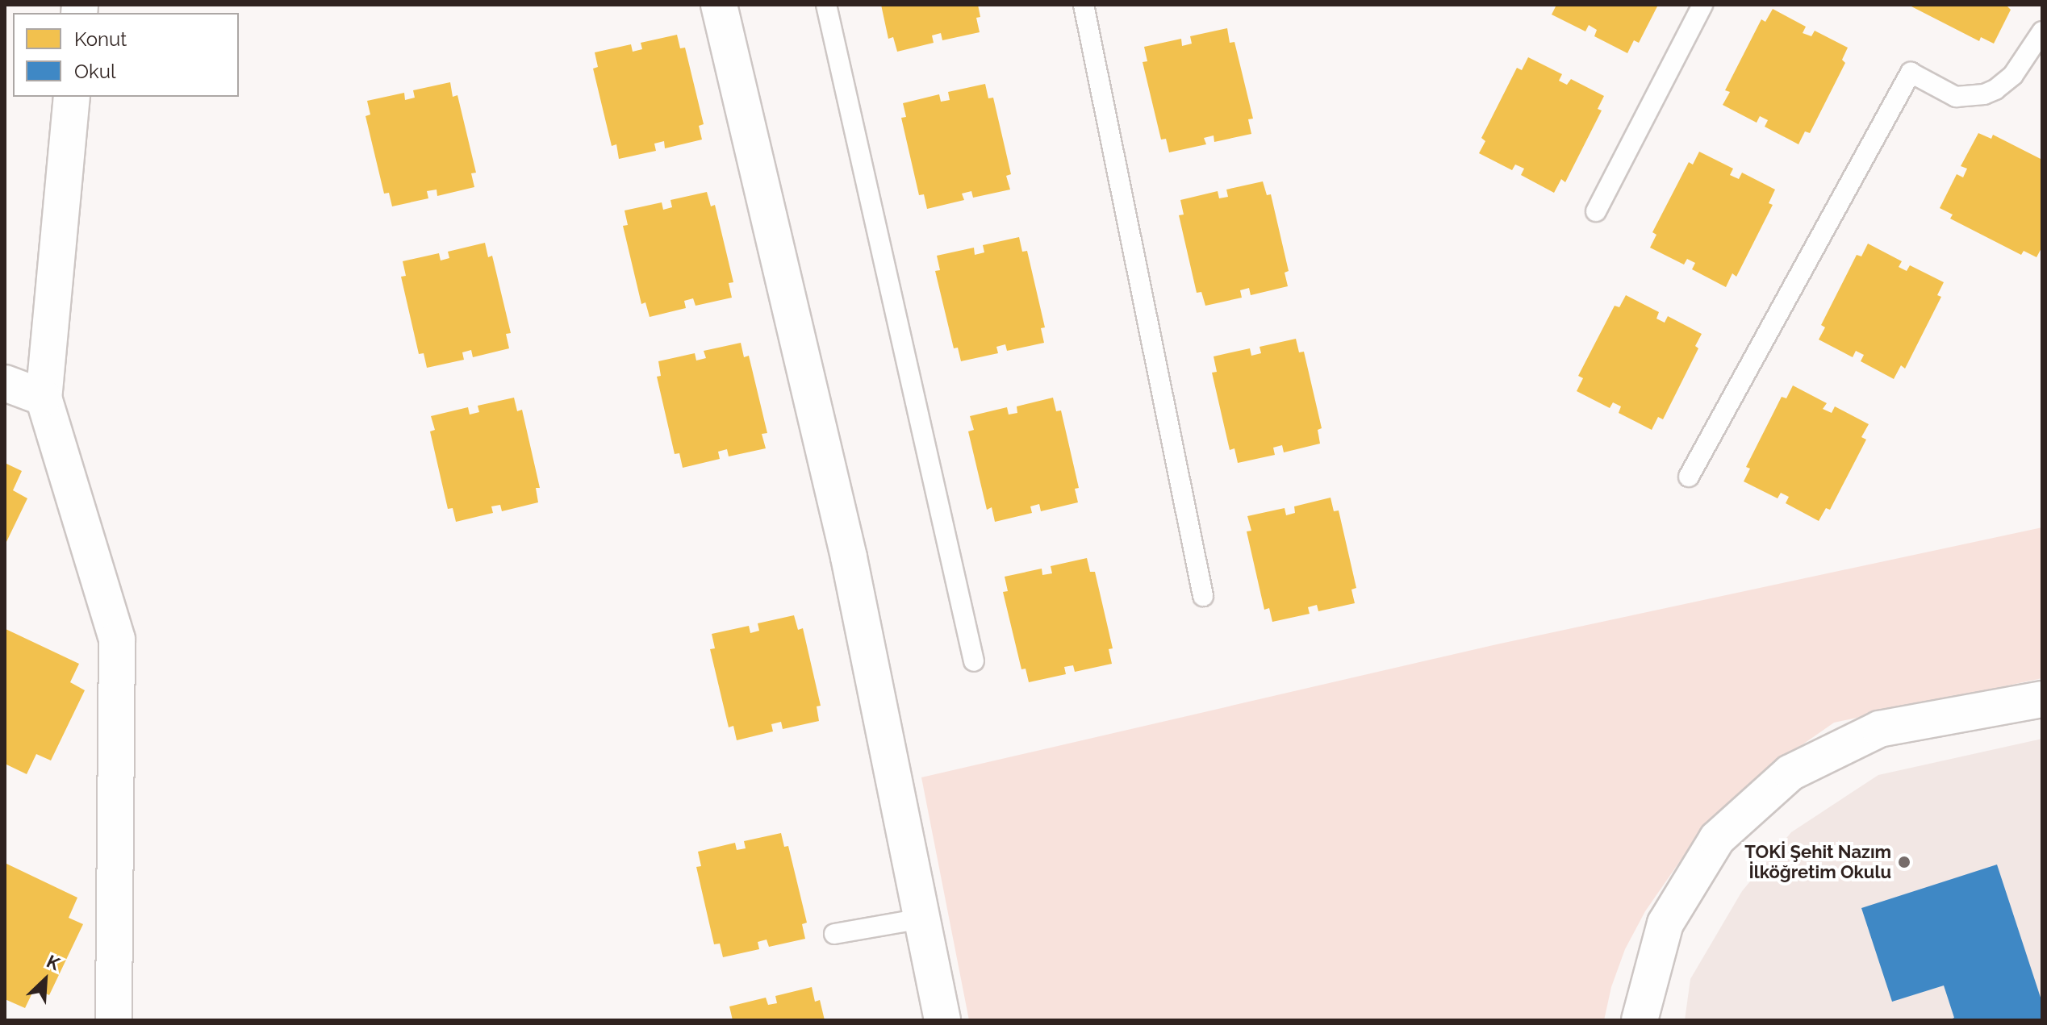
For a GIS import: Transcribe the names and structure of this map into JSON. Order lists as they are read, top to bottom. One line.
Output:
{"places":["TOKİ Şehit Nazım İlköğretim Okulu"],"legend":["Konut","Okul"],"north":"top right"}
